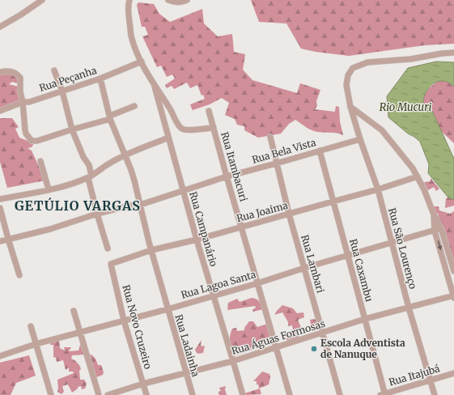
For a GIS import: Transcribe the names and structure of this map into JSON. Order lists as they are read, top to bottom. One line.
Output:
{"streets":{"street":["Rua Peçanha","Rua Bela Vista","Rua Itambacuri","Rua Joaima","Rua Campanário","Rua São Lourenço","Rua Lambari","Rua Caxambu","Rua Lagoa Santa","Rua Novo Cruzeiro","Rua Águas Formosas","Rua Ladainha","Rua Itajubá"]},"crossings":[["Rua Peçanha","Rua Campanário"],["Rua Peçanha","Rua Ladainha"],["Rua Bela Vista","Rua Itambacuri"],["Rua Bela Vista","Rua Campanário"],["Rua Bela Vista","Rua São Lourenço"],["Rua Bela Vista","Rua Lambari"],["Rua Bela Vista","Rua Caxambu"],["Rua Bela Vista","Rua Ladainha"],["Rua Itambacuri","Rua Joaima"],["Rua Itambacuri","Rua Campanário"],["Rua Itambacuri","Rua Lagoa Santa"],["Rua Itambacuri","Rua Águas Formosas"],["Rua Joaima","Rua Campanário"],["Rua Joaima","Rua São Lourenço"],["Rua Joaima","Rua Lambari"],["Rua Joaima","Rua Caxambu"],["Rua Joaima","Rua Novo Cruzeiro"],["Rua Joaima","Rua Ladainha"],["Rua Campanário","Rua Lagoa Santa"],["Rua Campanário","Rua Águas Formosas"],["Rua São Lourenço","Rua Lagoa Santa"],["Rua São Lourenço","Rua Águas Formosas"],["Rua São Lourenço","Rua Itajubá"],["Rua Lambari","Rua Lagoa Santa"],["Rua Lambari","Rua Águas Formosas"],["Rua Caxambu","Rua Lagoa Santa"],["Rua Caxambu","Rua Águas Formosas"],["Rua Caxambu","Rua Itajubá"],["Rua Lagoa Santa","Rua Novo Cruzeiro"],["Rua Lagoa Santa","Rua Ladainha"],["Rua Novo Cruzeiro","Rua Águas Formosas"],["Rua Águas Formosas","Rua Ladainha"]],"districts":["GETÚLIO VARGAS"],"water":["Rio Mucuri"],"places":["Escola Adventista de Nanuque"]}
